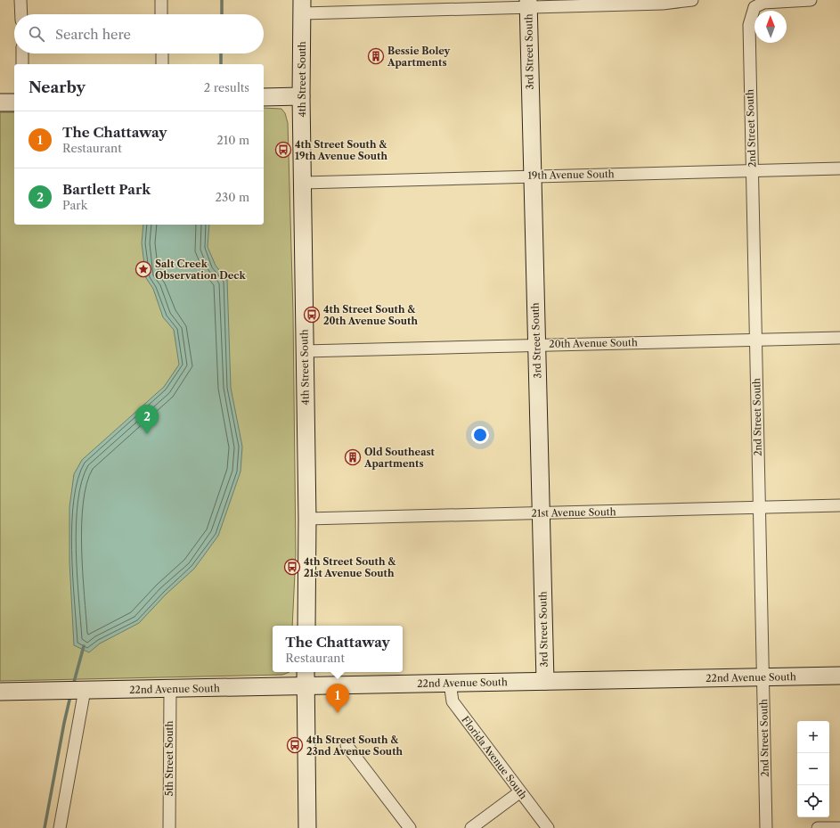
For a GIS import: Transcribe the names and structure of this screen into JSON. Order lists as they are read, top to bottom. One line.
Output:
{"streets":{"street":["3rd Street South","4th Street South","2nd Street South","19th Avenue South","20th Avenue South","21st Avenue South","22nd Avenue South","Florida Avenue South","5th Street South"]},"crossings":[["3rd Street South","19th Avenue South"],["3rd Street South","20th Avenue South"],["3rd Street South","21st Avenue South"],["3rd Street South","22nd Avenue South"],["4th Street South","19th Avenue South"],["4th Street South","20th Avenue South"],["4th Street South","21st Avenue South"],["2nd Street South","19th Avenue South"],["2nd Street South","20th Avenue South"],["2nd Street South","21st Avenue South"],["2nd Street South","22nd Avenue South"],["22nd Avenue South","Florida Avenue South"],["22nd Avenue South","5th Street South"]],"places":{"building":["Bessie Boley Apartments","Old Southeast Apartments"],"bus stop":["4th Street South & 19th Avenue South","4th Street South & 20th Avenue South","4th Street South & 21st Avenue South","4th Street South & 23nd Avenue South"],"place":["Salt Creek Observation Deck"]},"north":"top","page":{"search":"Search here","heading":["Nearby","2 results"],"list":[{"mark":"1","name":"The Chattaway","note":"Restaurant","value":"210 m"},{"mark":"2","name":"Bartlett Park","note":"Park","value":"230 m"}],"pins":["2","1"],"popup":["The Chattaway","Restaurant"],"map_buttons":["+","−"]}}
